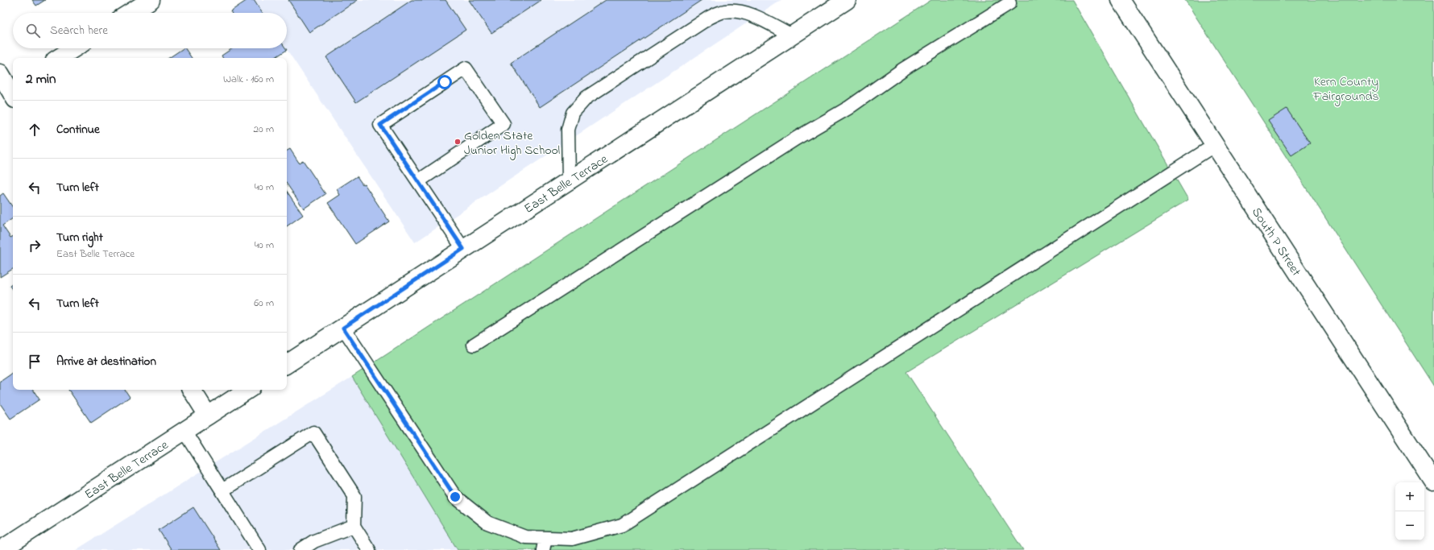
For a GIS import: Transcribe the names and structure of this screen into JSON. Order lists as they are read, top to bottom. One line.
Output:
{"streets":{"street":["East Belle Terrace","South P Street"]},"parks":["Kern County Fairgrounds"],"places":["Golden State Junior High School"],"page":{"search":"Search here","heading":["2 min","Walk · 160 m"],"list":[["Continue","20 m"],["Turn left","40 m"],["Turn right","East Belle Terrace","40 m"],["Turn left","60 m"],"Arrive at destination"],"map_buttons":["+","−"]}}
